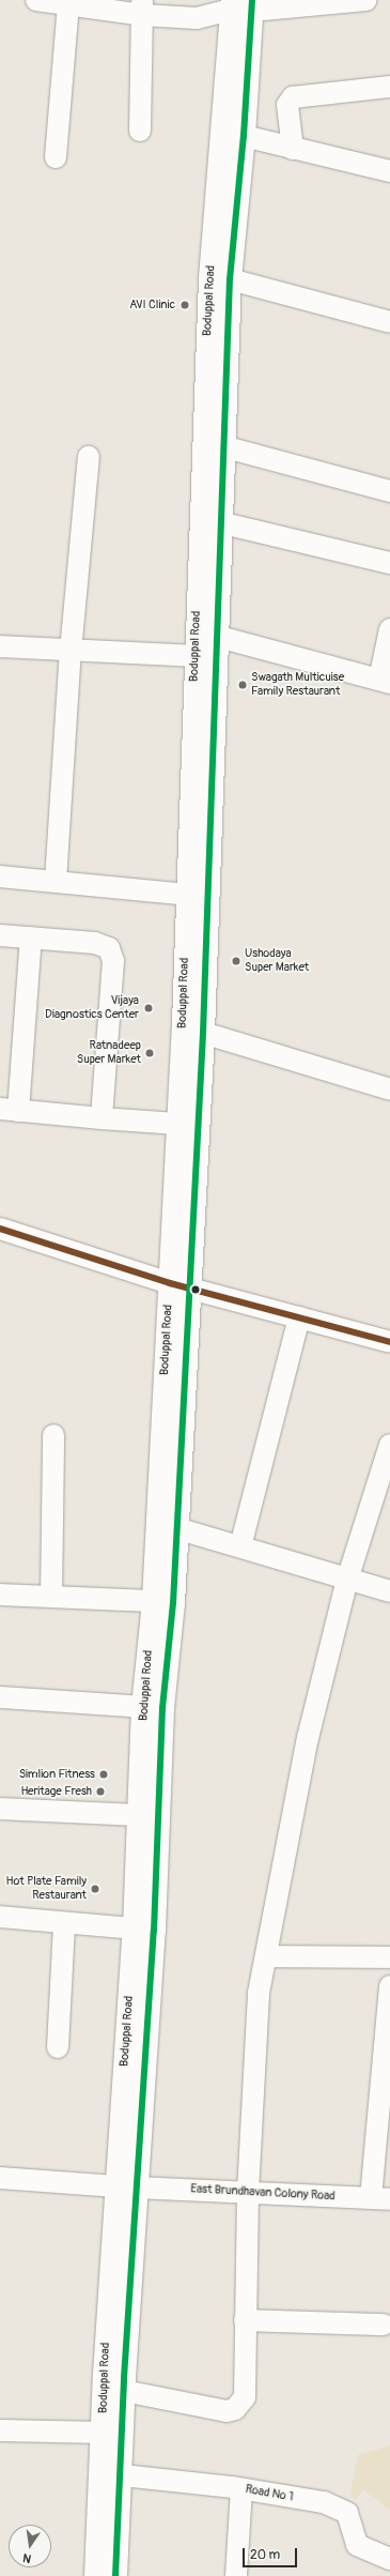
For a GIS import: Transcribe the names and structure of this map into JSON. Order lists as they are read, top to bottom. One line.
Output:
{"streets":{"street":["Boduppal Road","East Brundhavan Colony Road","Road No 1"]},"crossings":[["Boduppal Road","East Brundhavan Colony Road"],["Boduppal Road","Road No 1"]],"places":["AVI Clinic","Swagath Multicuise Family Restaurant","Ushodaya Super Market","Vijaya Diagnostics Center","Ratnadeep Super Market","Simlion Fitness","Heritage Fresh","Hot Plate Family Restaurant"],"scale_bar":"20 m","north":"bottom"}
